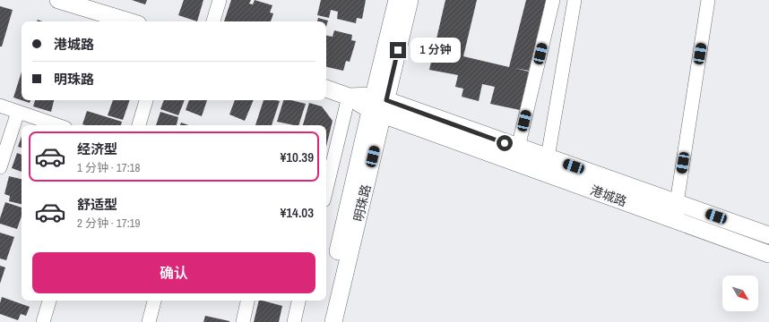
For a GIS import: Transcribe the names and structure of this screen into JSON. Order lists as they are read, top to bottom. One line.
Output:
{"streets":{"street":["港城路","明珠路"]},"crossings":[["港城路","明珠路"]],"north":"bottom right","page":{"banner":["港城路","明珠路"],"bubble":"1 分钟","list":[{"name":"经济型","note":"1 分钟 · 17:18","value":"¥10.39"},{"name":"舒适型","note":"2 分钟 · 17:19","value":"¥14.03"}],"buttons":"确认"}}
